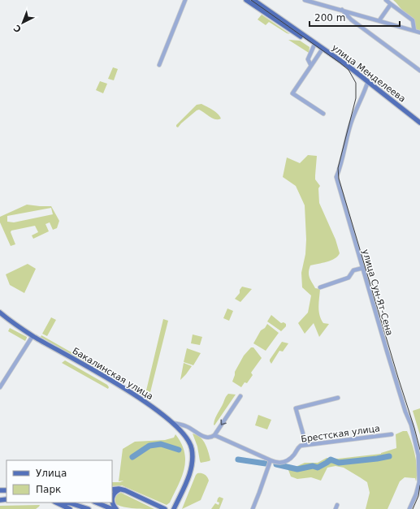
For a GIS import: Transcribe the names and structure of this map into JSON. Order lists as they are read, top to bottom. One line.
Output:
{"streets":{"main road":["улица Менделеева","Бакалинская улица"],"street":["улица Сун-Ят-Сена","Брестская улица"]},"crossings":[["улица Менделеева","улица Сун-Ят-Сена"]],"legend":["Улица","Парк"],"scale_bar":"200 m","north":"bottom left"}
